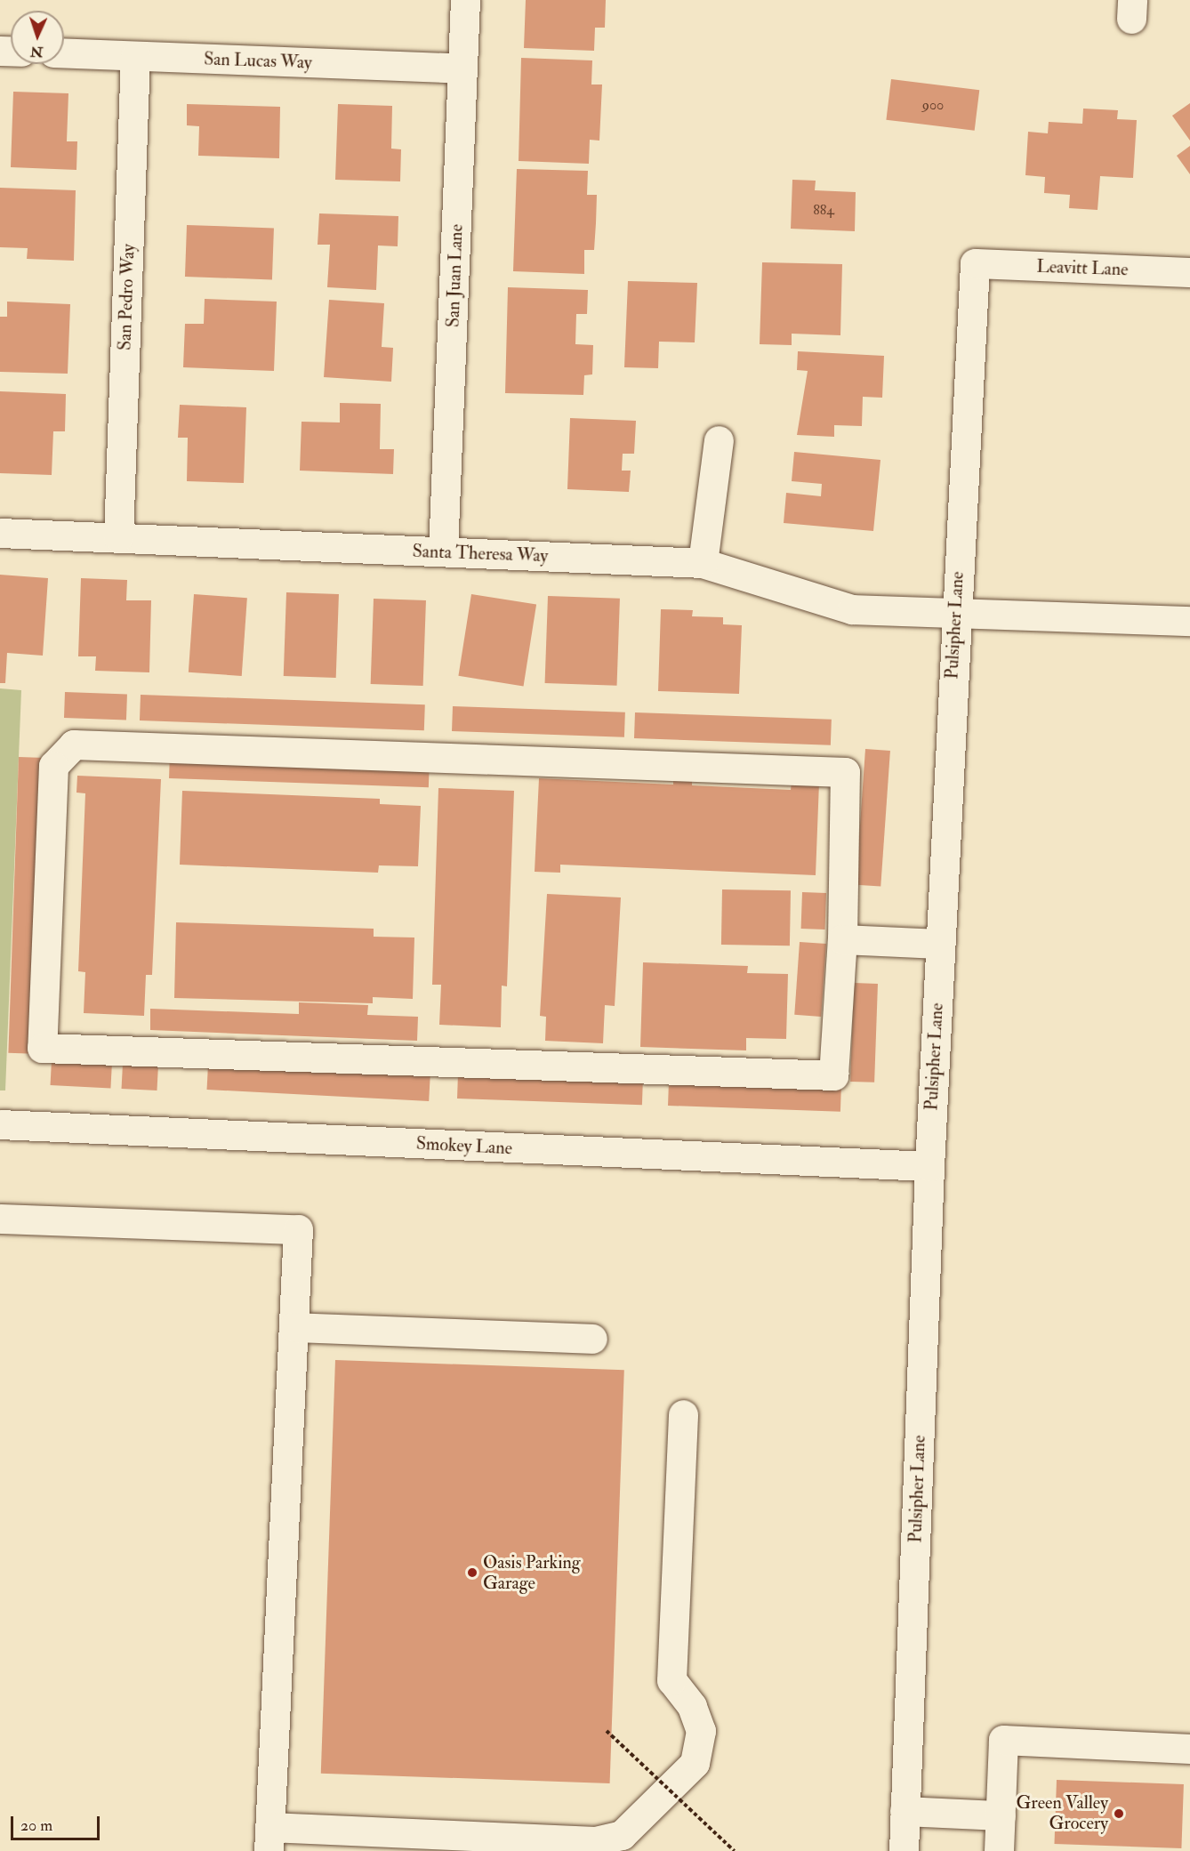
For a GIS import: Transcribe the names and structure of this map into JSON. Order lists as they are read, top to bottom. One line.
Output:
{"streets":{"street":["San Lucas Way","Leavitt Lane","San Juan Lane","San Pedro Way","Santa Theresa Way","Pulsipher Lane","Smokey Lane"]},"crossings":[["San Lucas Way","San Juan Lane"],["San Lucas Way","San Pedro Way"],["Leavitt Lane","Pulsipher Lane"],["San Juan Lane","Santa Theresa Way"],["San Pedro Way","Santa Theresa Way"],["Santa Theresa Way","Pulsipher Lane"],["Pulsipher Lane","Smokey Lane"]],"places":["Oasis Parking Garage","Green Valley Grocery"],"house_numbers":["900","884"],"scale_bar":"20 m","north":"bottom"}
